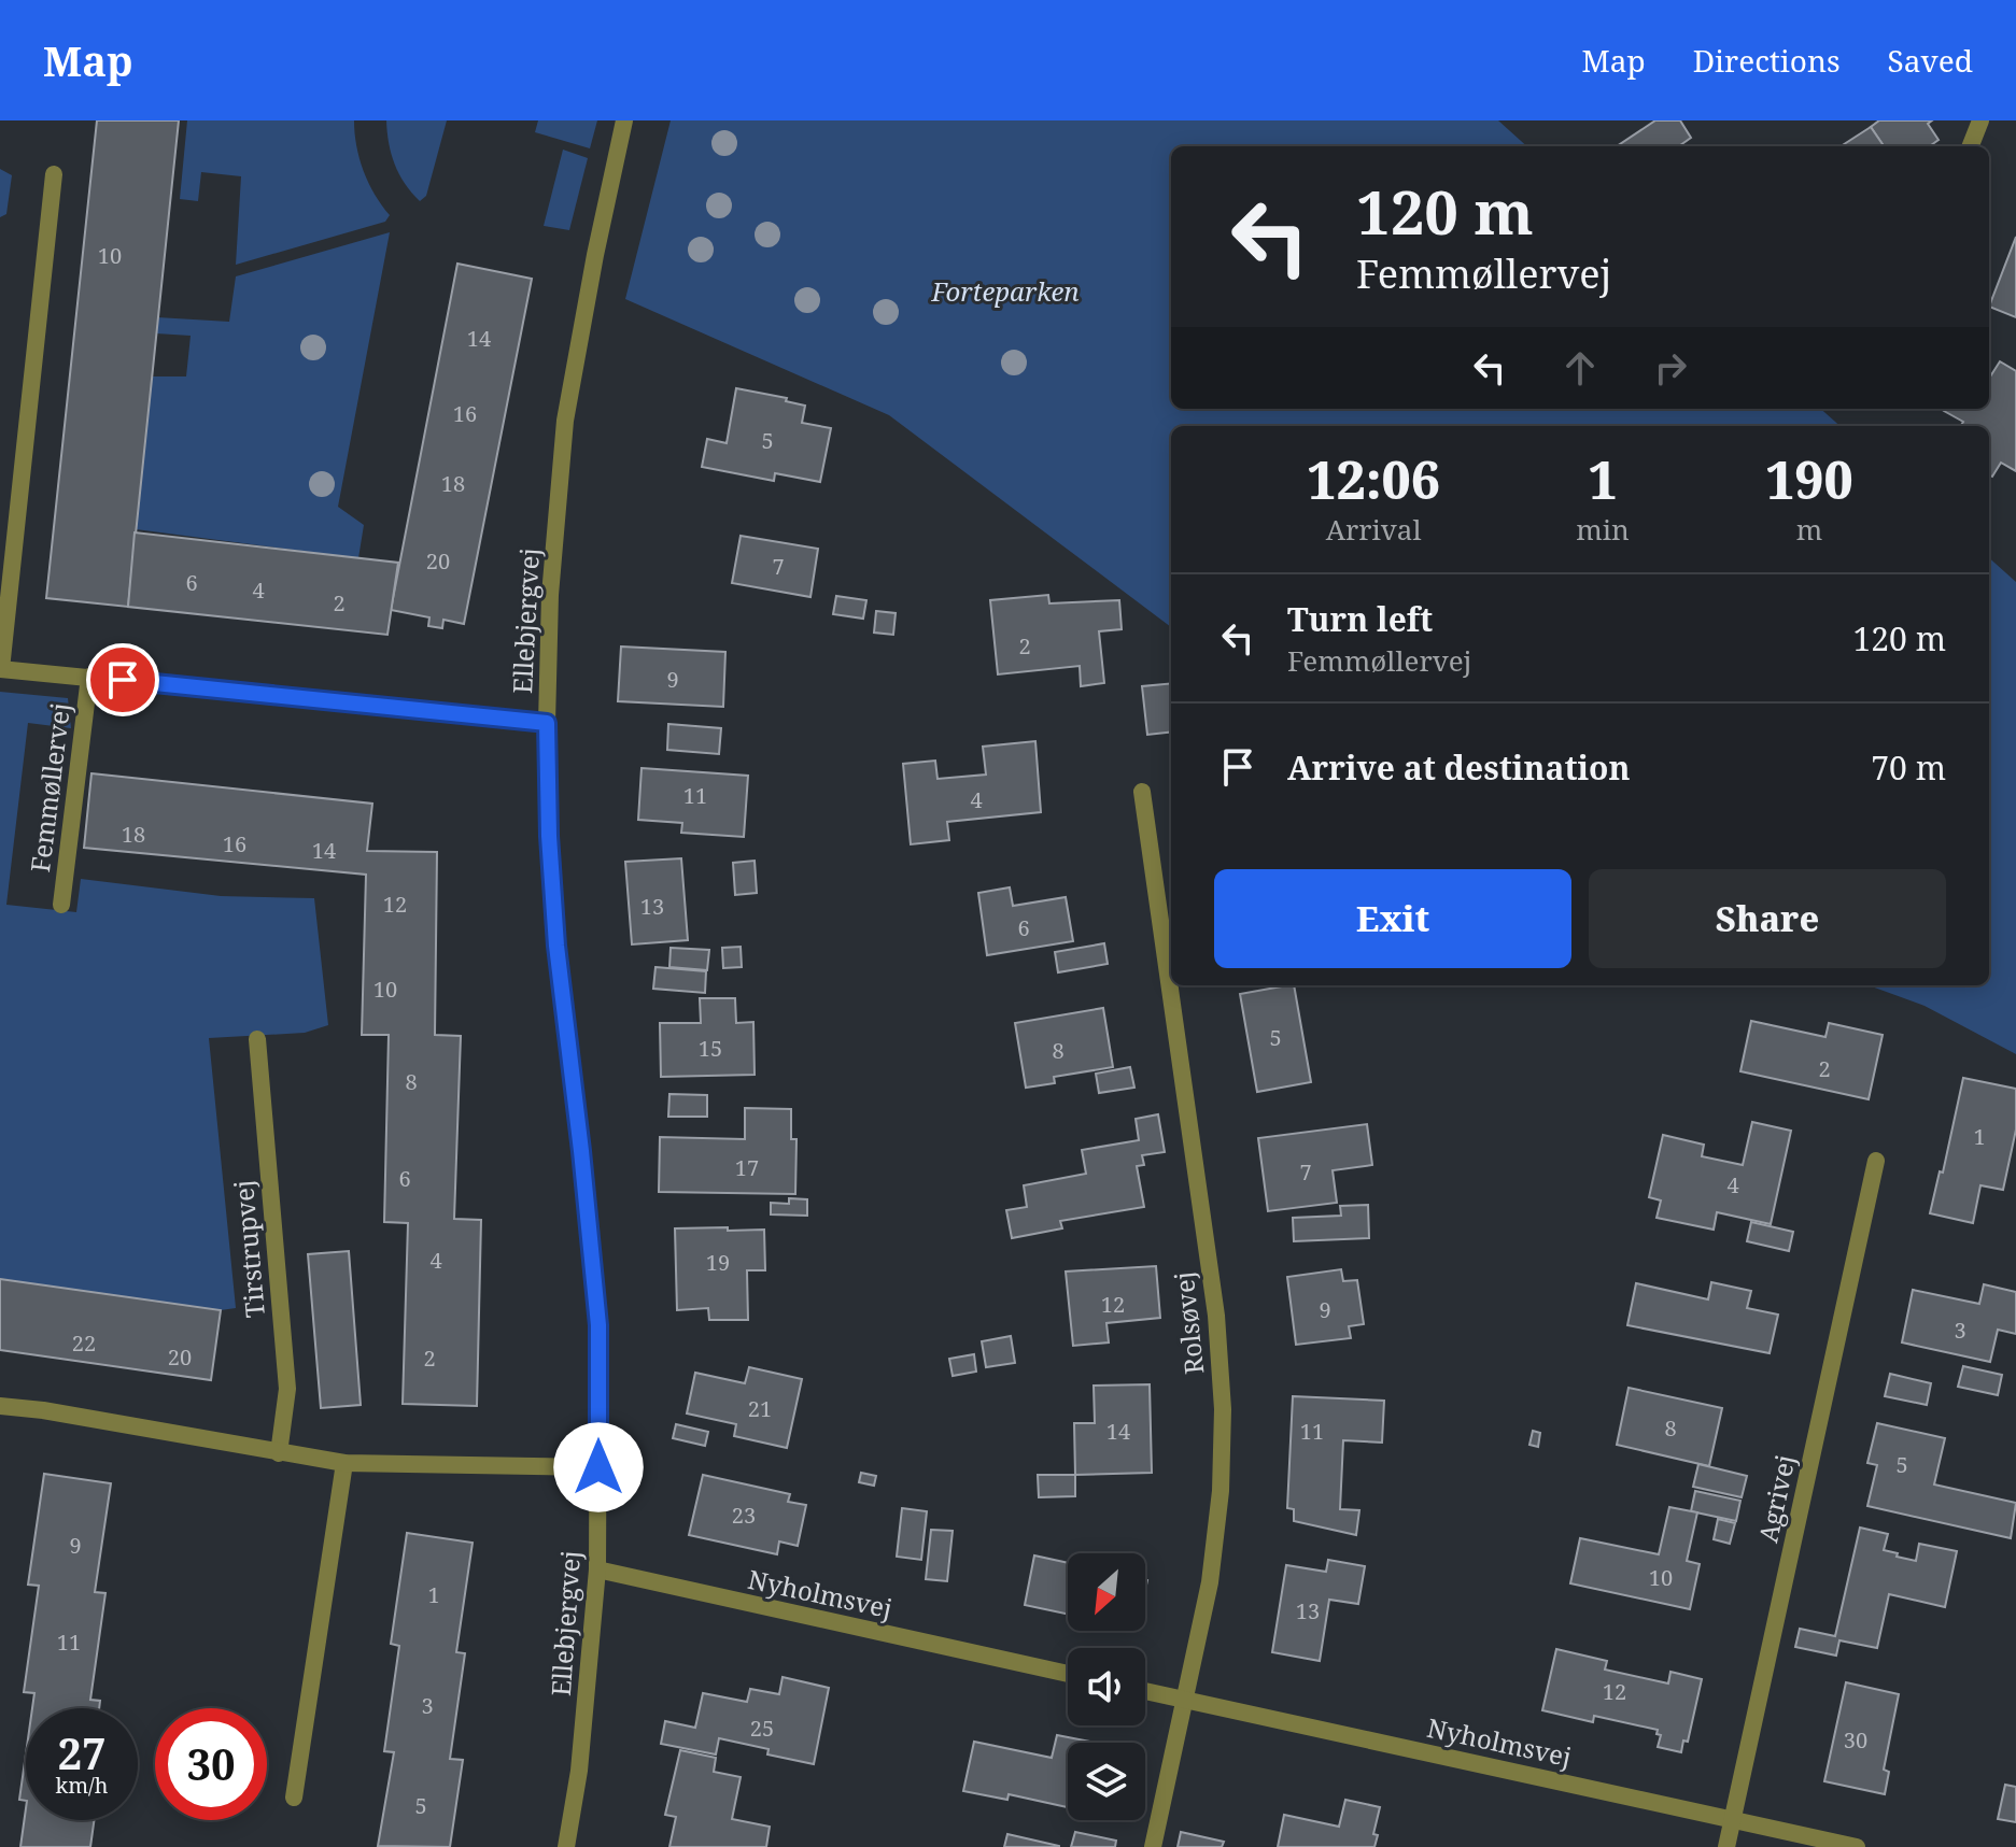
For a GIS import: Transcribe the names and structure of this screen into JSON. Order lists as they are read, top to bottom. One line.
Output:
{"streets":{"street":["Ellebjergvej","Femmøllervej","Tirstrupvej","Rolsøvej","Agrivej","Nyholmsvej"]},"crossings":[["Ellebjergvej","Femmøllervej"],["Ellebjergvej","Nyholmsvej"],["Rolsøvej","Nyholmsvej"],["Agrivej","Nyholmsvej"]],"parks":["Forteparken"],"house_numbers":["10","14","16","5","18","20","7","6","4","2","2","9","11","4","18","16","14","12","13","6","10","5","15","8","2","8","1","17","7","6","4","4","19","12","9","3","22","20","2","21","8","14","11","5","23","9","10","1","13","11","12","3","25","30","5"],"north":"bottom left","page":{"header":"Map","nav":["Map","Directions","Saved"],"turn":["120 m","Femmøllervej"],"eta":["12:06","Arrival","1","min","190","m"],"list":[{"name":"Turn left","note":"Femmøllervej","value":"120 m"},{"name":"Arrive at destination","value":"70 m"}],"buttons":["Exit","Share"],"speed":"27 km/h","limit":"30"}}
